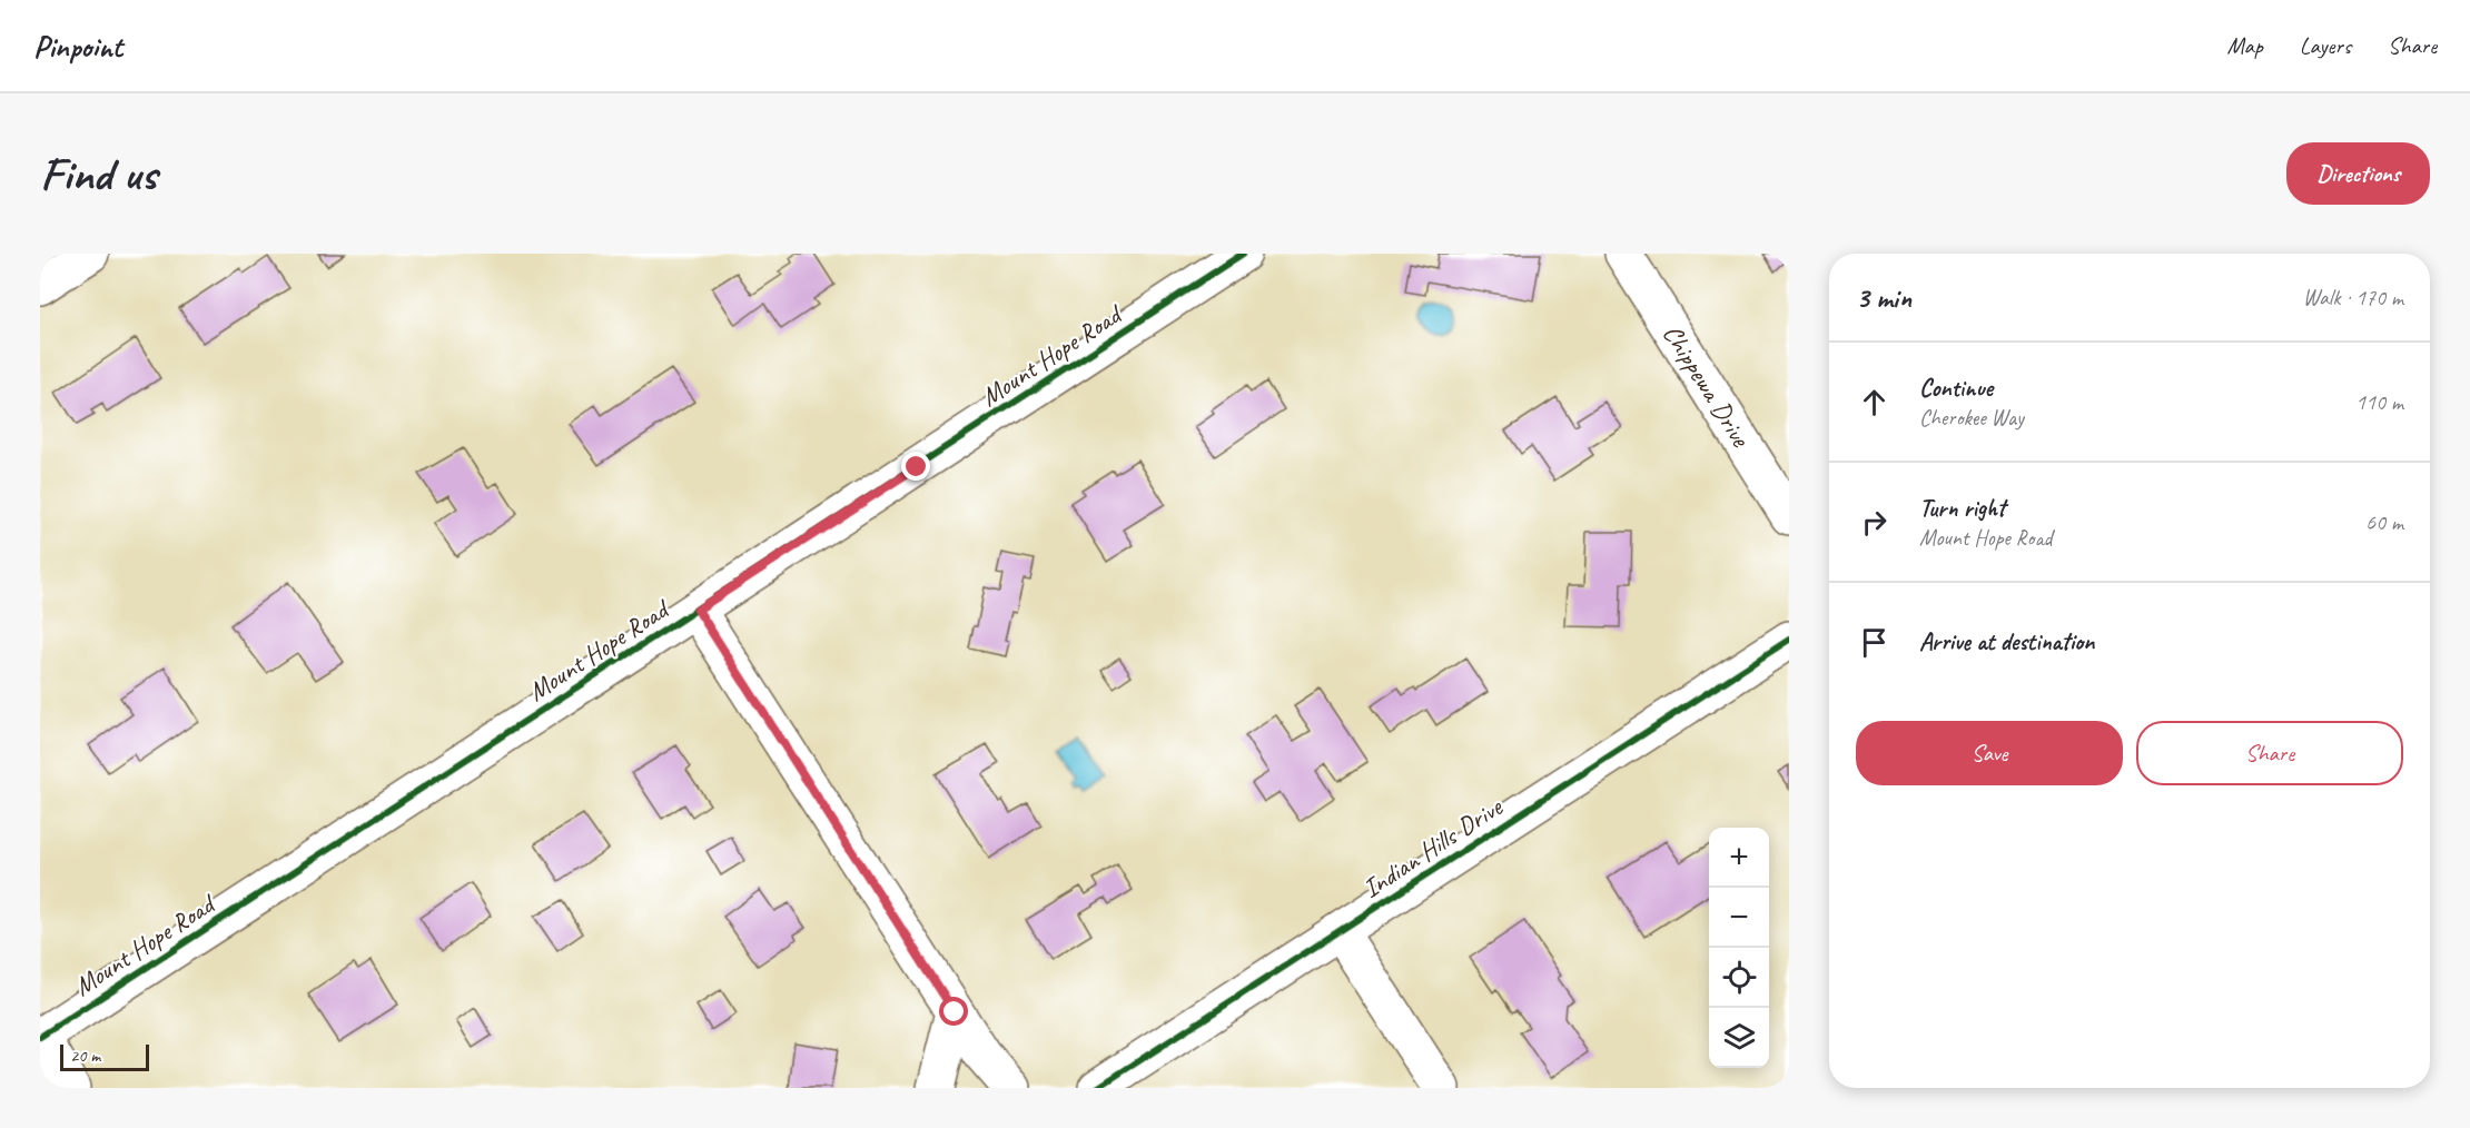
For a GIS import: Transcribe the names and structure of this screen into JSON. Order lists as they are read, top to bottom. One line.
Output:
{"streets":{"street":["Mount Hope Road","Chippewa Drive","Indian Hills Drive"]},"scale_bar":"20 m","page":{"header":"Pinpoint","nav":["Map","Layers","Share"],"buttons":["Directions",["Save","Share"]],"title":"Find us","heading":["3 min","Walk · 170 m"],"list":[["Continue","Cherokee Way","110 m"],["Turn right","Mount Hope Road","60 m"],"Arrive at destination"],"map_buttons":["+","−"],"scale":"20 m"}}
